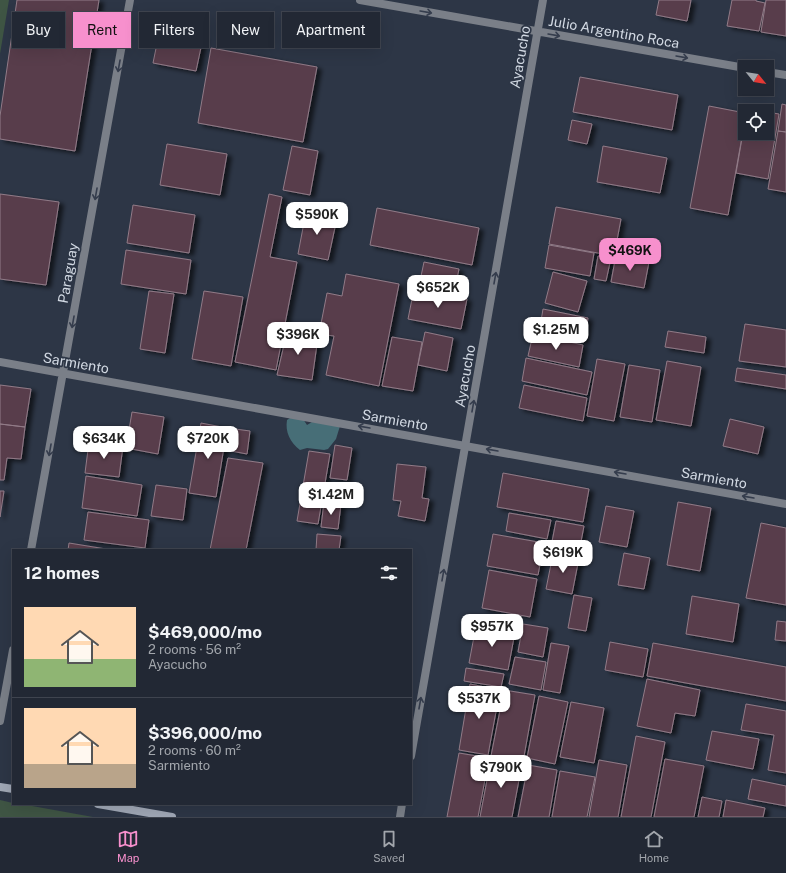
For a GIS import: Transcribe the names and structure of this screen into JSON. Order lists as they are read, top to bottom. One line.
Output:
{"streets":{"street":["Julio Argentino Roca","Ayacucho","Paraguay","Sarmiento"]},"crossings":[["Julio Argentino Roca","Ayacucho"],["Ayacucho","Sarmiento"],["Paraguay","Sarmiento"]],"one_way":["Julio Argentino Roca","Ayacucho","Paraguay","Sarmiento"],"north":"bottom right","page":{"chip":["Buy","Rent","Filters","New","Apartment"],"price":["$590K","$469K","$652K","$1.25M","$396K","$634K","$720K","$1.42M","$619K","$957K","$537K","$790K"],"heading":"12 homes","list":[{"name":"$469,000/mo","note":"2 rooms · 56 m² · Ayacucho"},{"name":"$396,000/mo","note":"2 rooms · 60 m² · Sarmiento"}],"tabs":["Map","Saved","Home"]}}
